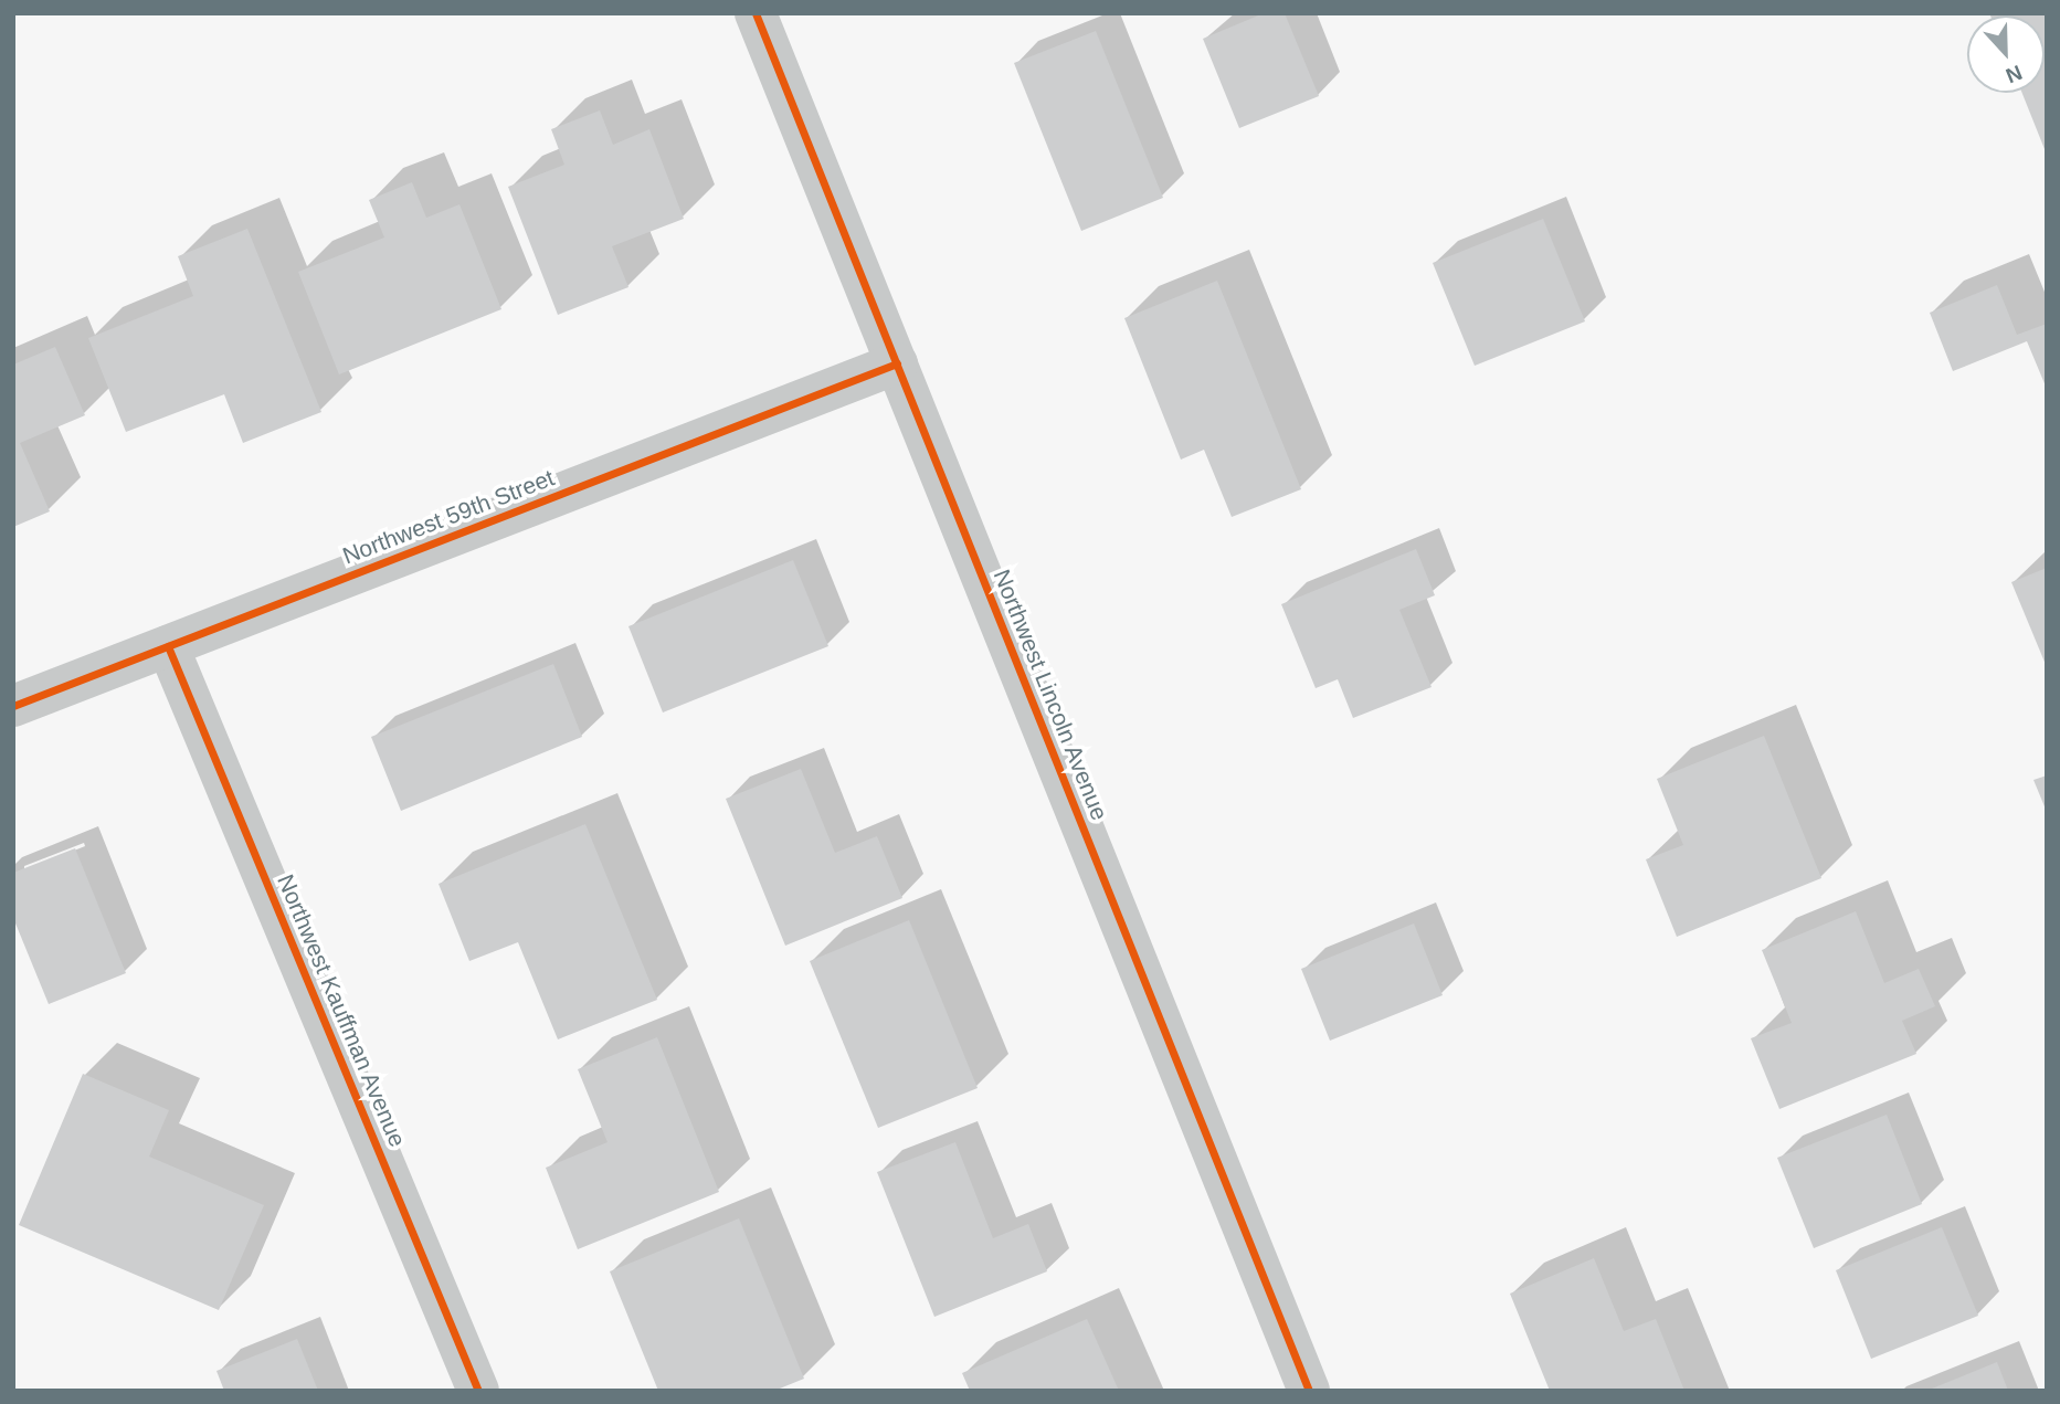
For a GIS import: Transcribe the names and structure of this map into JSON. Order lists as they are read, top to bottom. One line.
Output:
{"streets":{"street":["Northwest 59th Street","Northwest Lincoln Avenue","Northwest Kauffman Avenue"]},"crossings":[["Northwest 59th Street","Northwest Lincoln Avenue"],["Northwest 59th Street","Northwest Kauffman Avenue"]],"north":"bottom"}
